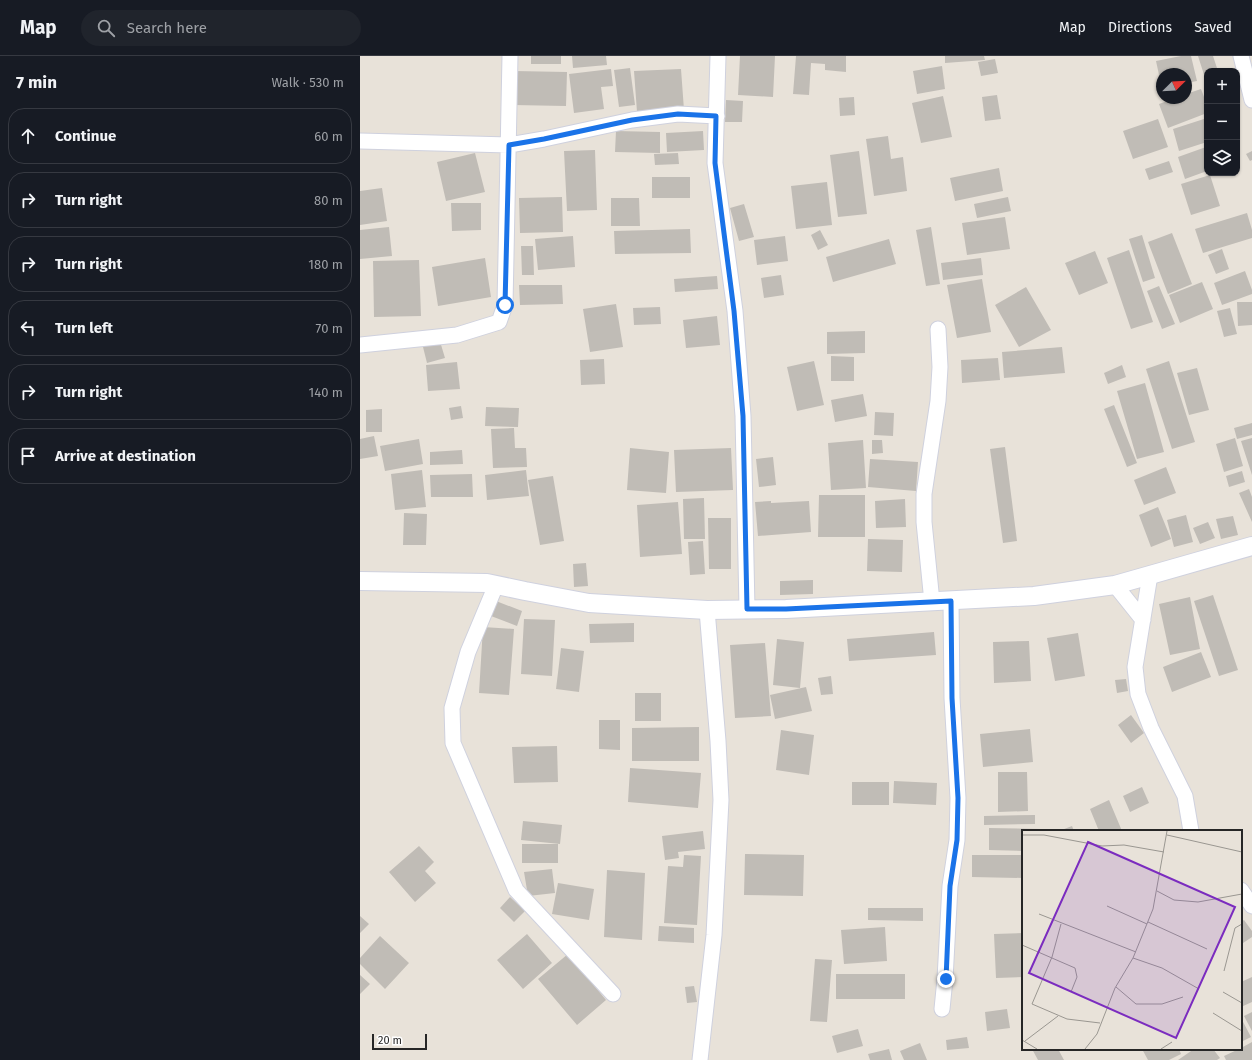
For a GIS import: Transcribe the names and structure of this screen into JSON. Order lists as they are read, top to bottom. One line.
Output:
{"scale_bar":"20 m","north":"top right","page":{"header":"Map","search":"Search here","nav":["Map","Directions","Saved"],"heading":["7 min","Walk · 530 m"],"map_buttons":["+","−"],"list":[["Continue","60 m"],["Turn right","80 m"],["Turn right","180 m"],["Turn left","70 m"],["Turn right","140 m"],"Arrive at destination"],"scale":"20 m"}}
